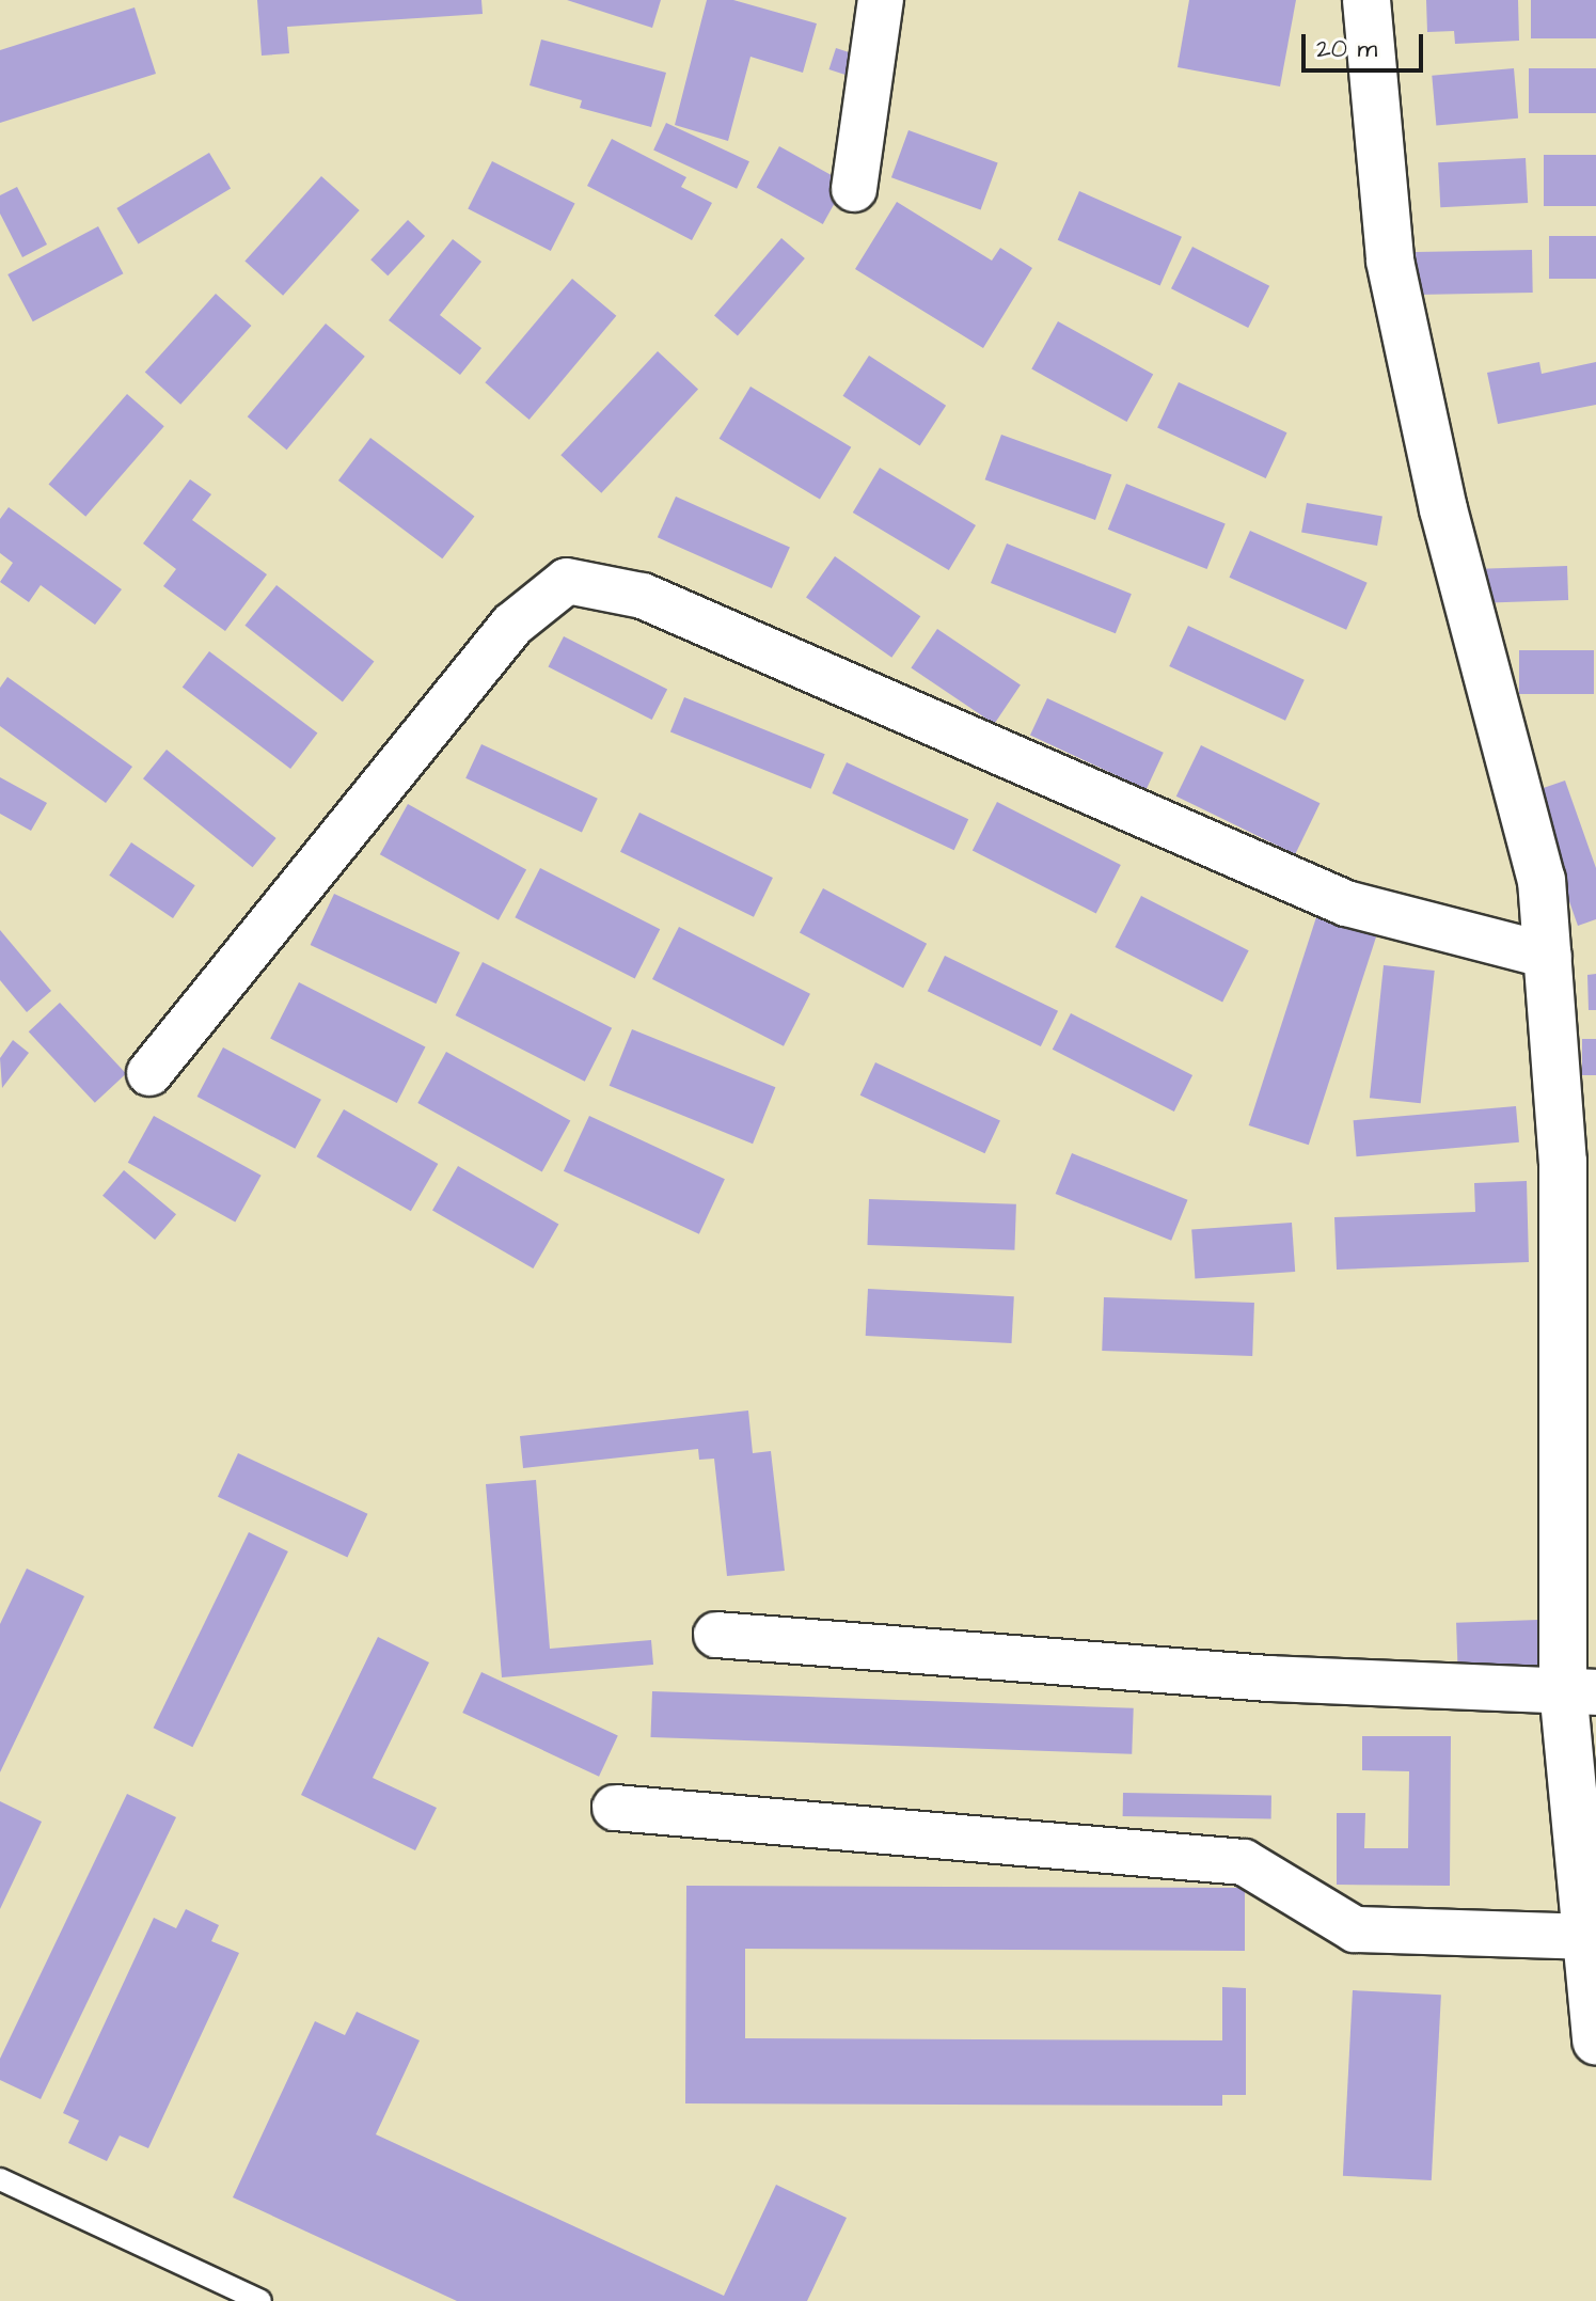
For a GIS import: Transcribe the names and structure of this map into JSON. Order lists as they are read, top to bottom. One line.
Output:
{"scale_bar":"20 m"}
